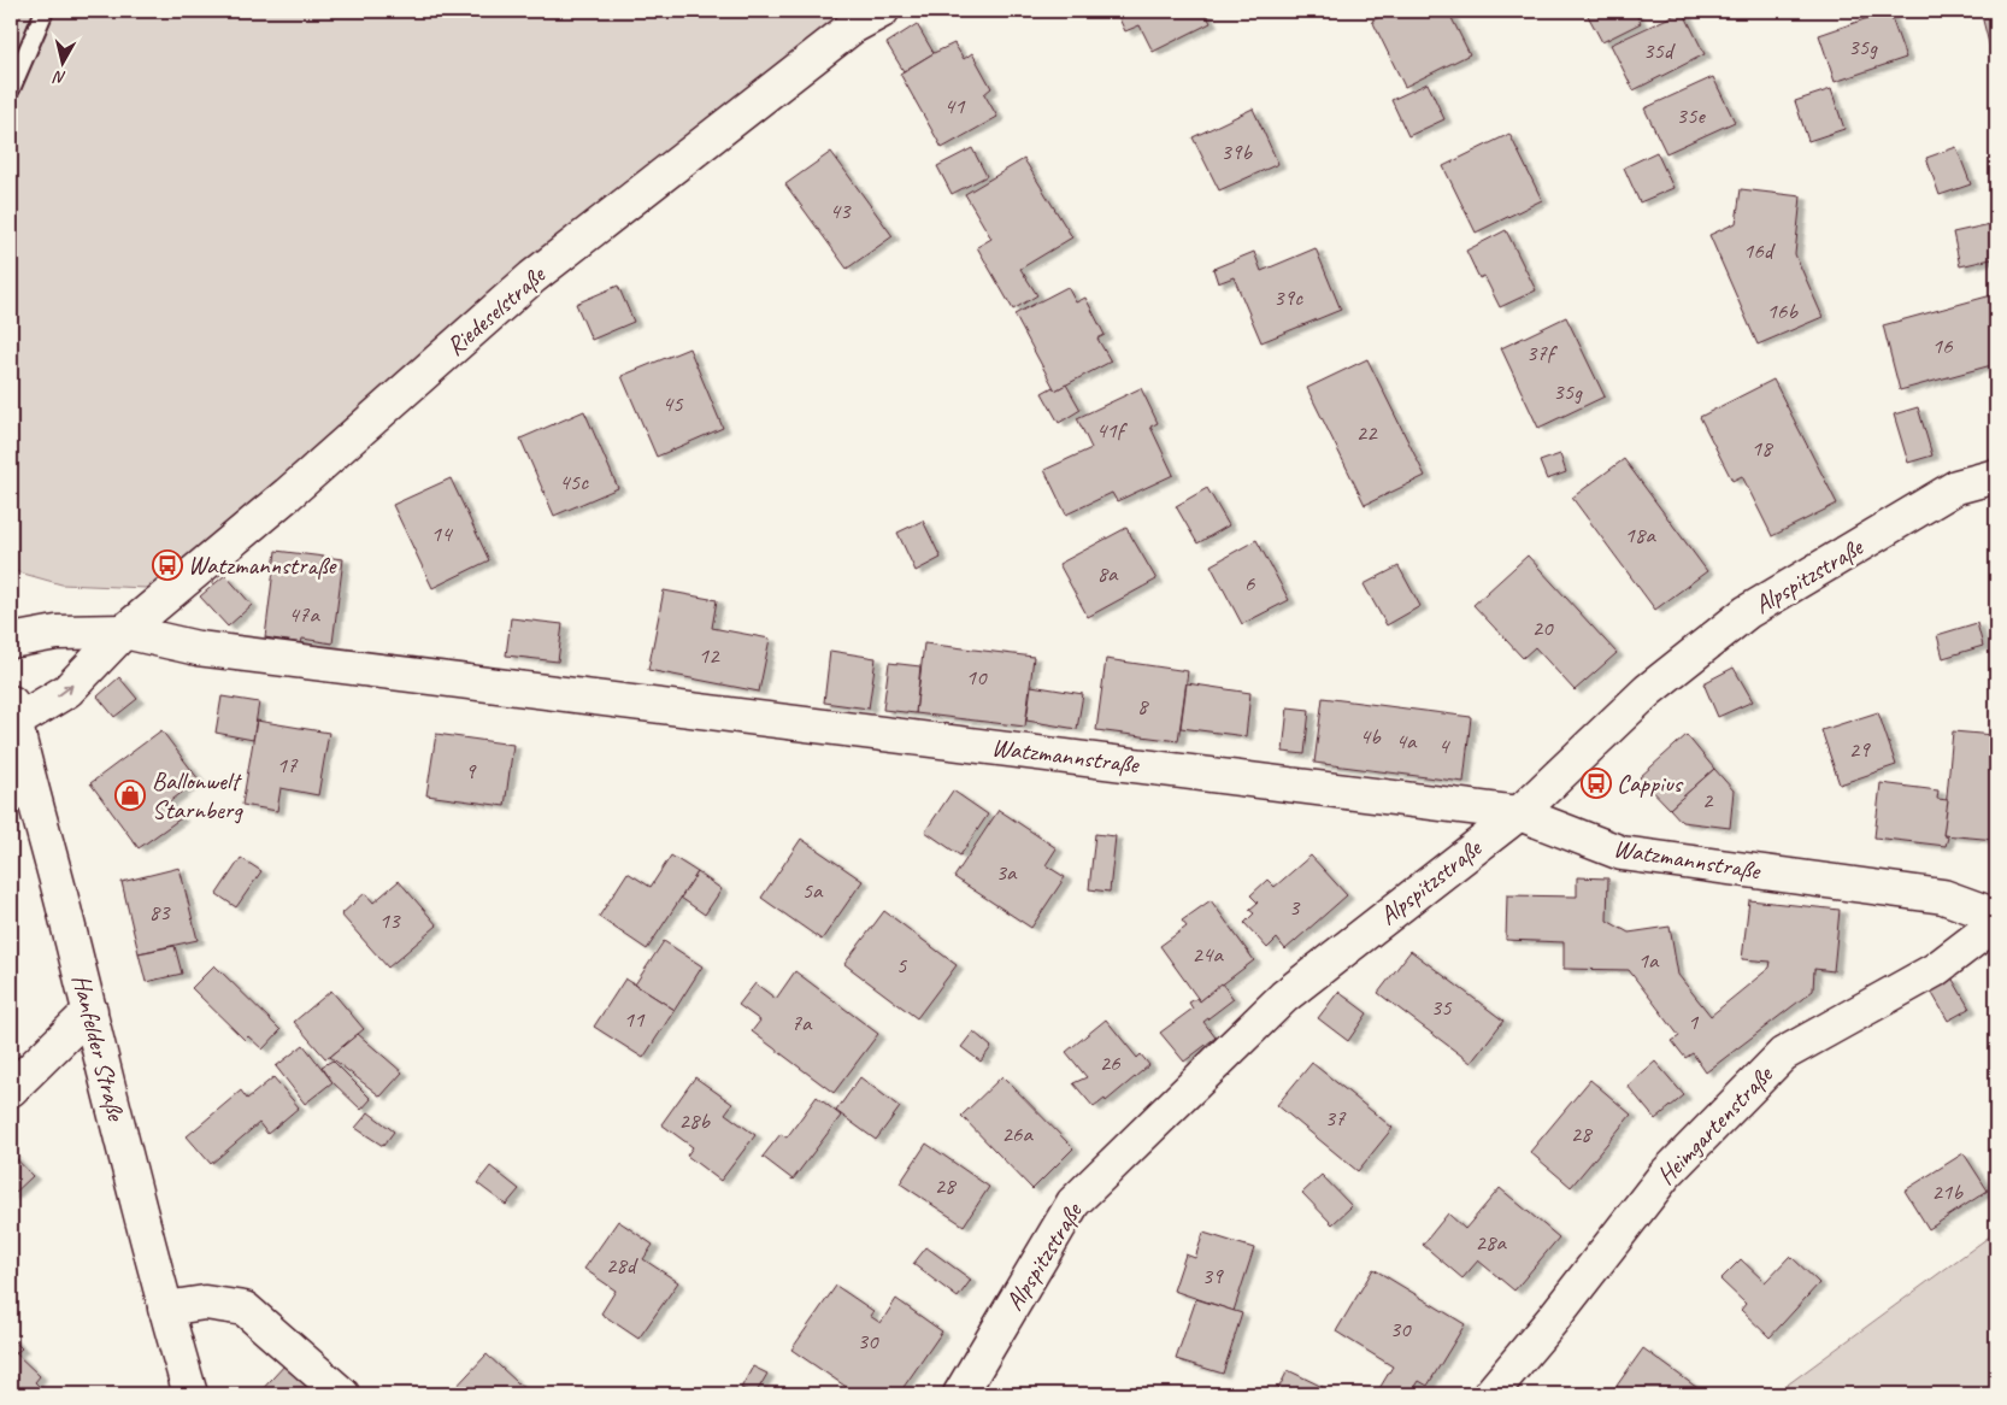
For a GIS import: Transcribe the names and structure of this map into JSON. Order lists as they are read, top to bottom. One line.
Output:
{"streets":{"street":["Riedeselstraße","Alpspitzstraße","Watzmannstraße","Hanfelder Straße","Heimgartenstraße"]},"crossings":[["Riedeselstraße","Watzmannstraße"],["Riedeselstraße","Hanfelder Straße"],["Alpspitzstraße","Watzmannstraße"]],"places":{"bus stop":["Watzmannstraße","Cappius"],"shop":["Ballonwelt Starnberg"]},"house_numbers":["35g","35d","41","35e","39b","43","16d","39c","16b","16","37f","35g","45","41f","22","18","45c","14","18a","8a","6","47a","20","12","10","8","4b","4a","4","29","17","9","2","3a","5a","3","83","13","24a","1a","5","35","11","1","7a","26","37","28b","26a","28","28","21b","28a","28d","39","30","30"],"north":"bottom"}
